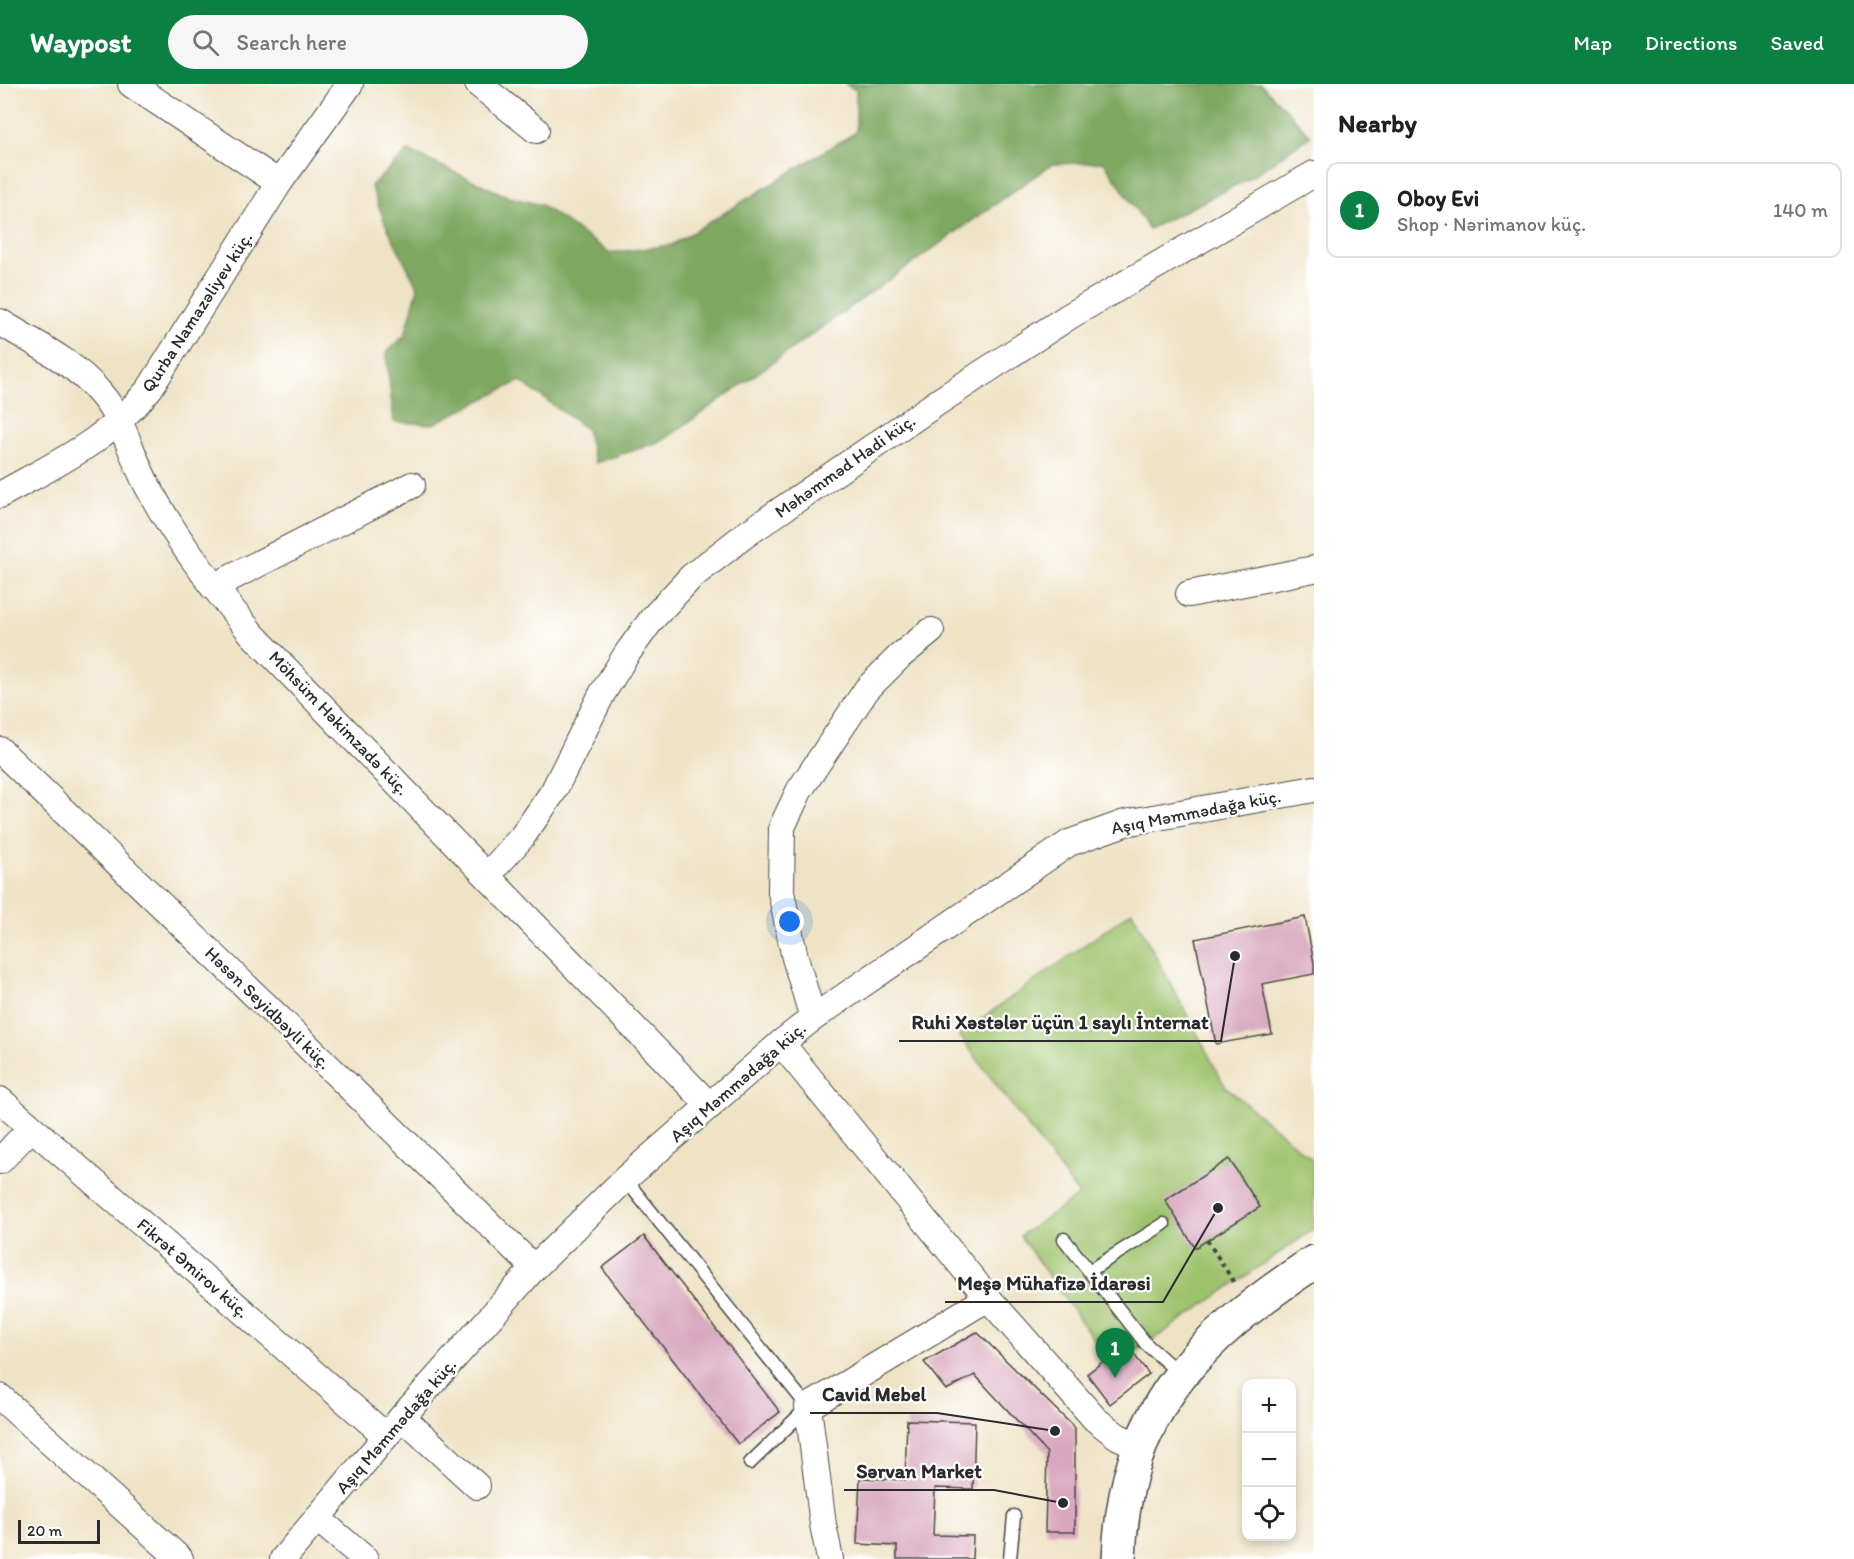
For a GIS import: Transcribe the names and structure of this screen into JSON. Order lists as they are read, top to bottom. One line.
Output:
{"streets":{"street":["Qurba Namazəliyev küç.","Məhəmməd Hadi küç.","Möhsüm Həkimzadə küç.","Aşıq Məmmədağa küç.","Həsən Seyidbəyli küç.","Fikrət Əmirov küç."]},"crossings":[["Qurba Namazəliyev küç.","Möhsüm Həkimzadə küç."],["Məhəmməd Hadi küç.","Möhsüm Həkimzadə küç."],["Möhsüm Həkimzadə küç.","Aşıq Məmmədağa küç."],["Aşıq Məmmədağa küç.","Həsən Seyidbəyli küç."],["Aşıq Məmmədağa küç.","Fikrət Əmirov küç."]],"places":["Ruhi Xəstələr üçün 1 saylı İnternat","Meşə Mühafizə İdarəsi","Cavid Mebel","Sərvan Market"],"scale_bar":"20 m","page":{"header":"Waypost","search":"Search here","nav":["Map","Directions","Saved"],"heading":"Nearby","list":[{"mark":"1","name":"Oboy Evi","note":"Shop · Nərimanov küç.","value":"140 m"}],"pins":"1","map_buttons":["+","−"],"scale":"20 m"}}
